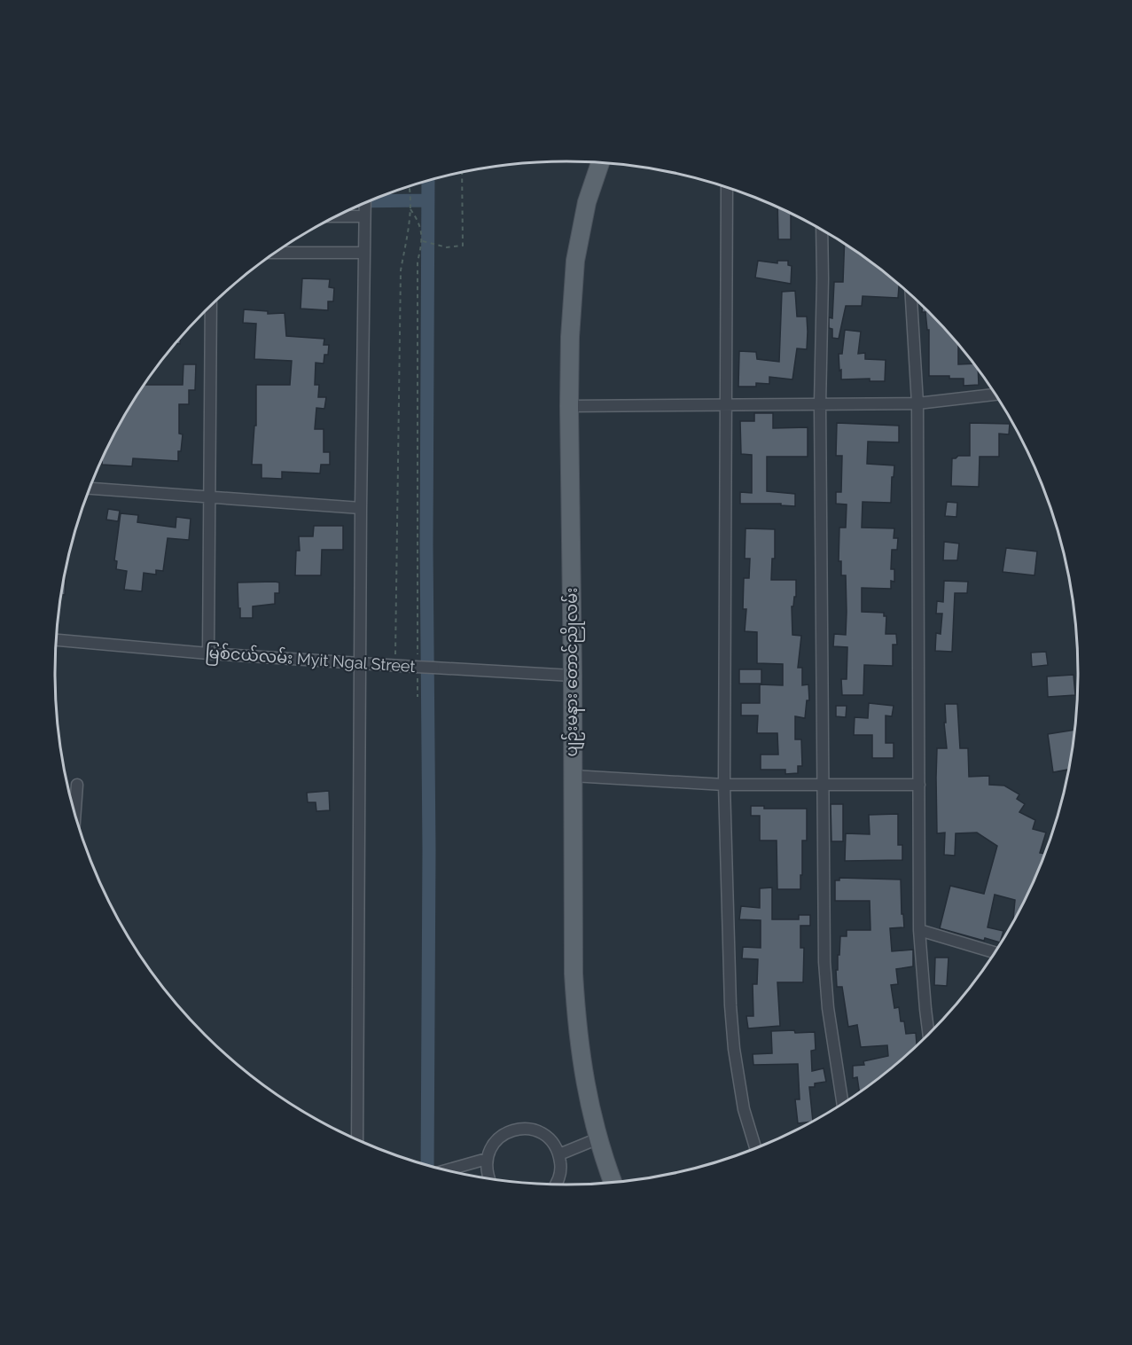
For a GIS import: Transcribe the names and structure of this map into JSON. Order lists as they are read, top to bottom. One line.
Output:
{"streets":{"main road":["ပျဉ်းမနား တောင်ညိုလမ်း"],"street":["မြစ်ငယ်လမ်း Myit Ngal Street"]},"crossings":[["မြစ်ငယ်လမ်း Myit Ngal Street","ပျဉ်းမနား တောင်ညိုလမ်း"]]}
